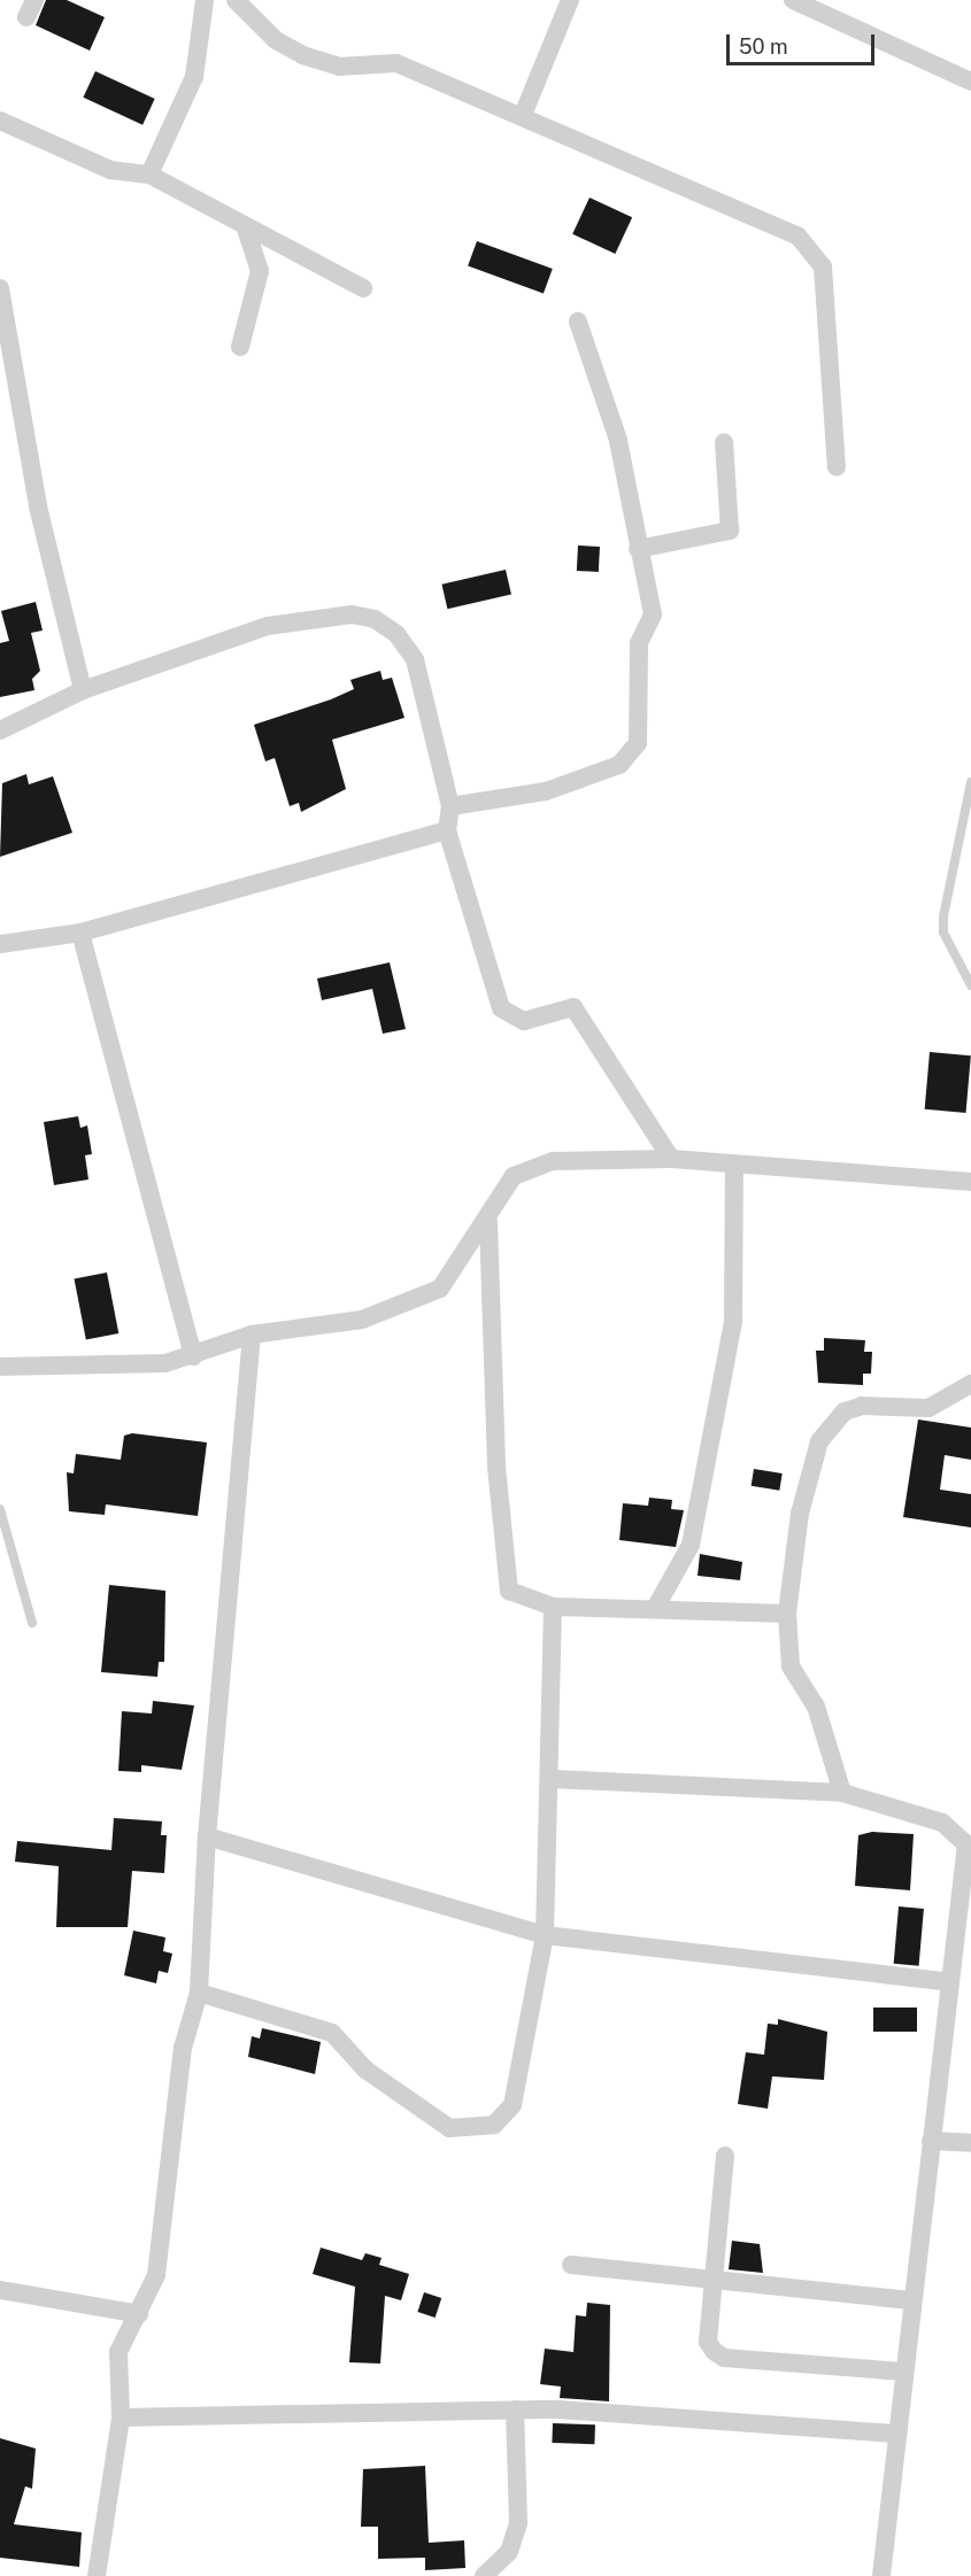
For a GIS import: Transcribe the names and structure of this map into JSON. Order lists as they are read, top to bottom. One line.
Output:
{"scale_bar":"50 m"}
